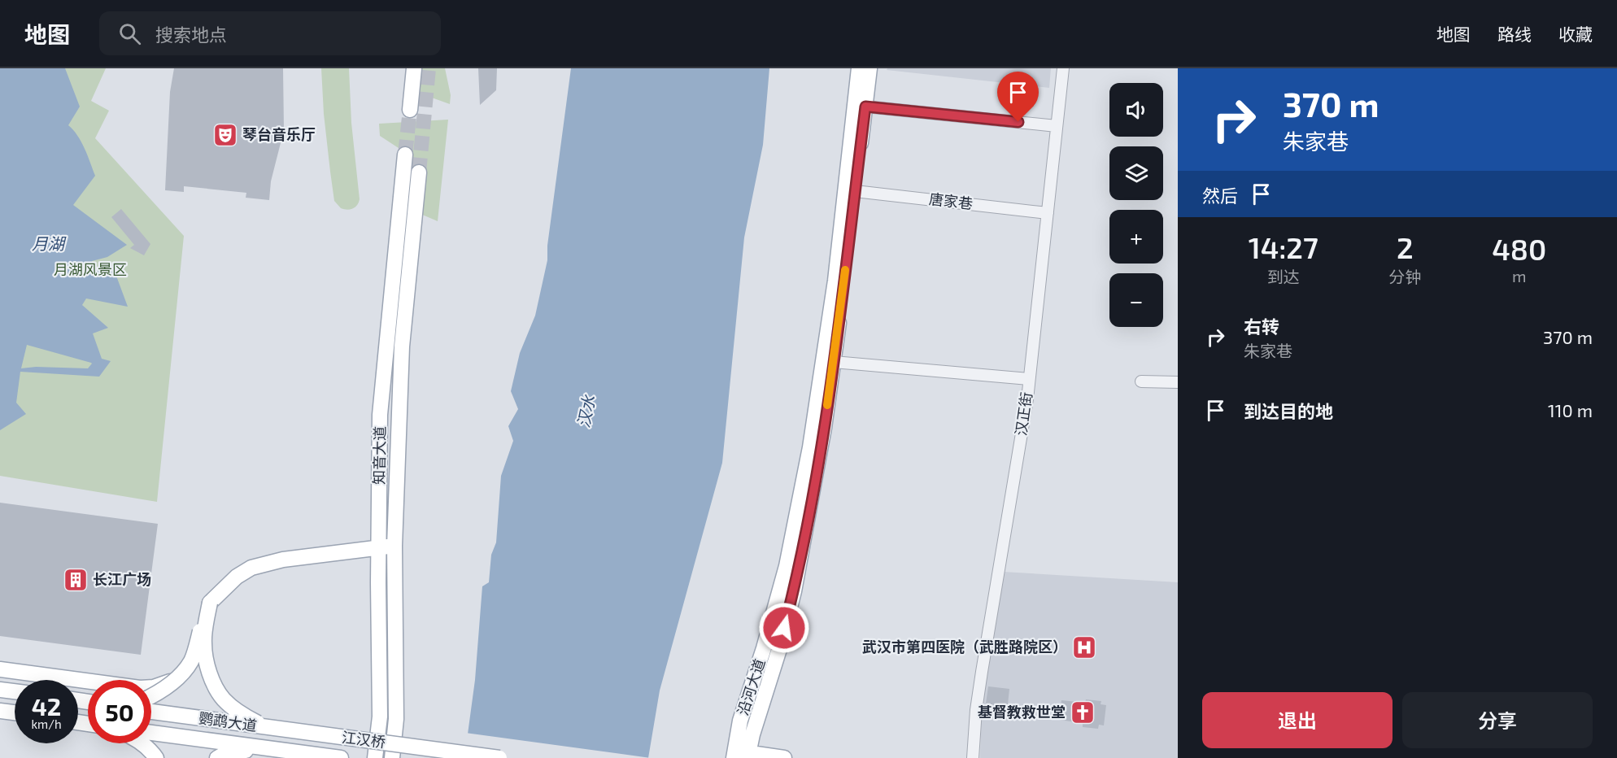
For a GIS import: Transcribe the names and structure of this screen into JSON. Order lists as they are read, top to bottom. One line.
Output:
{"streets":{"main road":["知音大道","沿河大道","鹦鹉大道","江汉桥"],"street":["唐家巷","汉正街"]},"crossings":[["唐家巷","汉正街"],["唐家巷","沿河大道"],["鹦鹉大道","江汉桥"]],"water":["月湖","汉水"],"parks":["月湖风景区"],"places":{"theatre":["琴台音乐厅"],"building":["长江广场"],"hospital":["武汉市第四医院（武胜路院区）"],"church":["基督教救世堂"]},"page":{"header":"地图","search":"搜索地点","nav":["地图","路线","收藏"],"turn":["370 m","朱家巷"],"map_buttons":["+","−"],"then":"然后","eta":["14:27","到达","2","分钟","480","m"],"list":[{"name":"右转","note":"朱家巷","value":"370 m"},{"name":"到达目的地","value":"110 m"}],"speed":"42 km/h","limit":"50","buttons":["退出","分享"]}}
